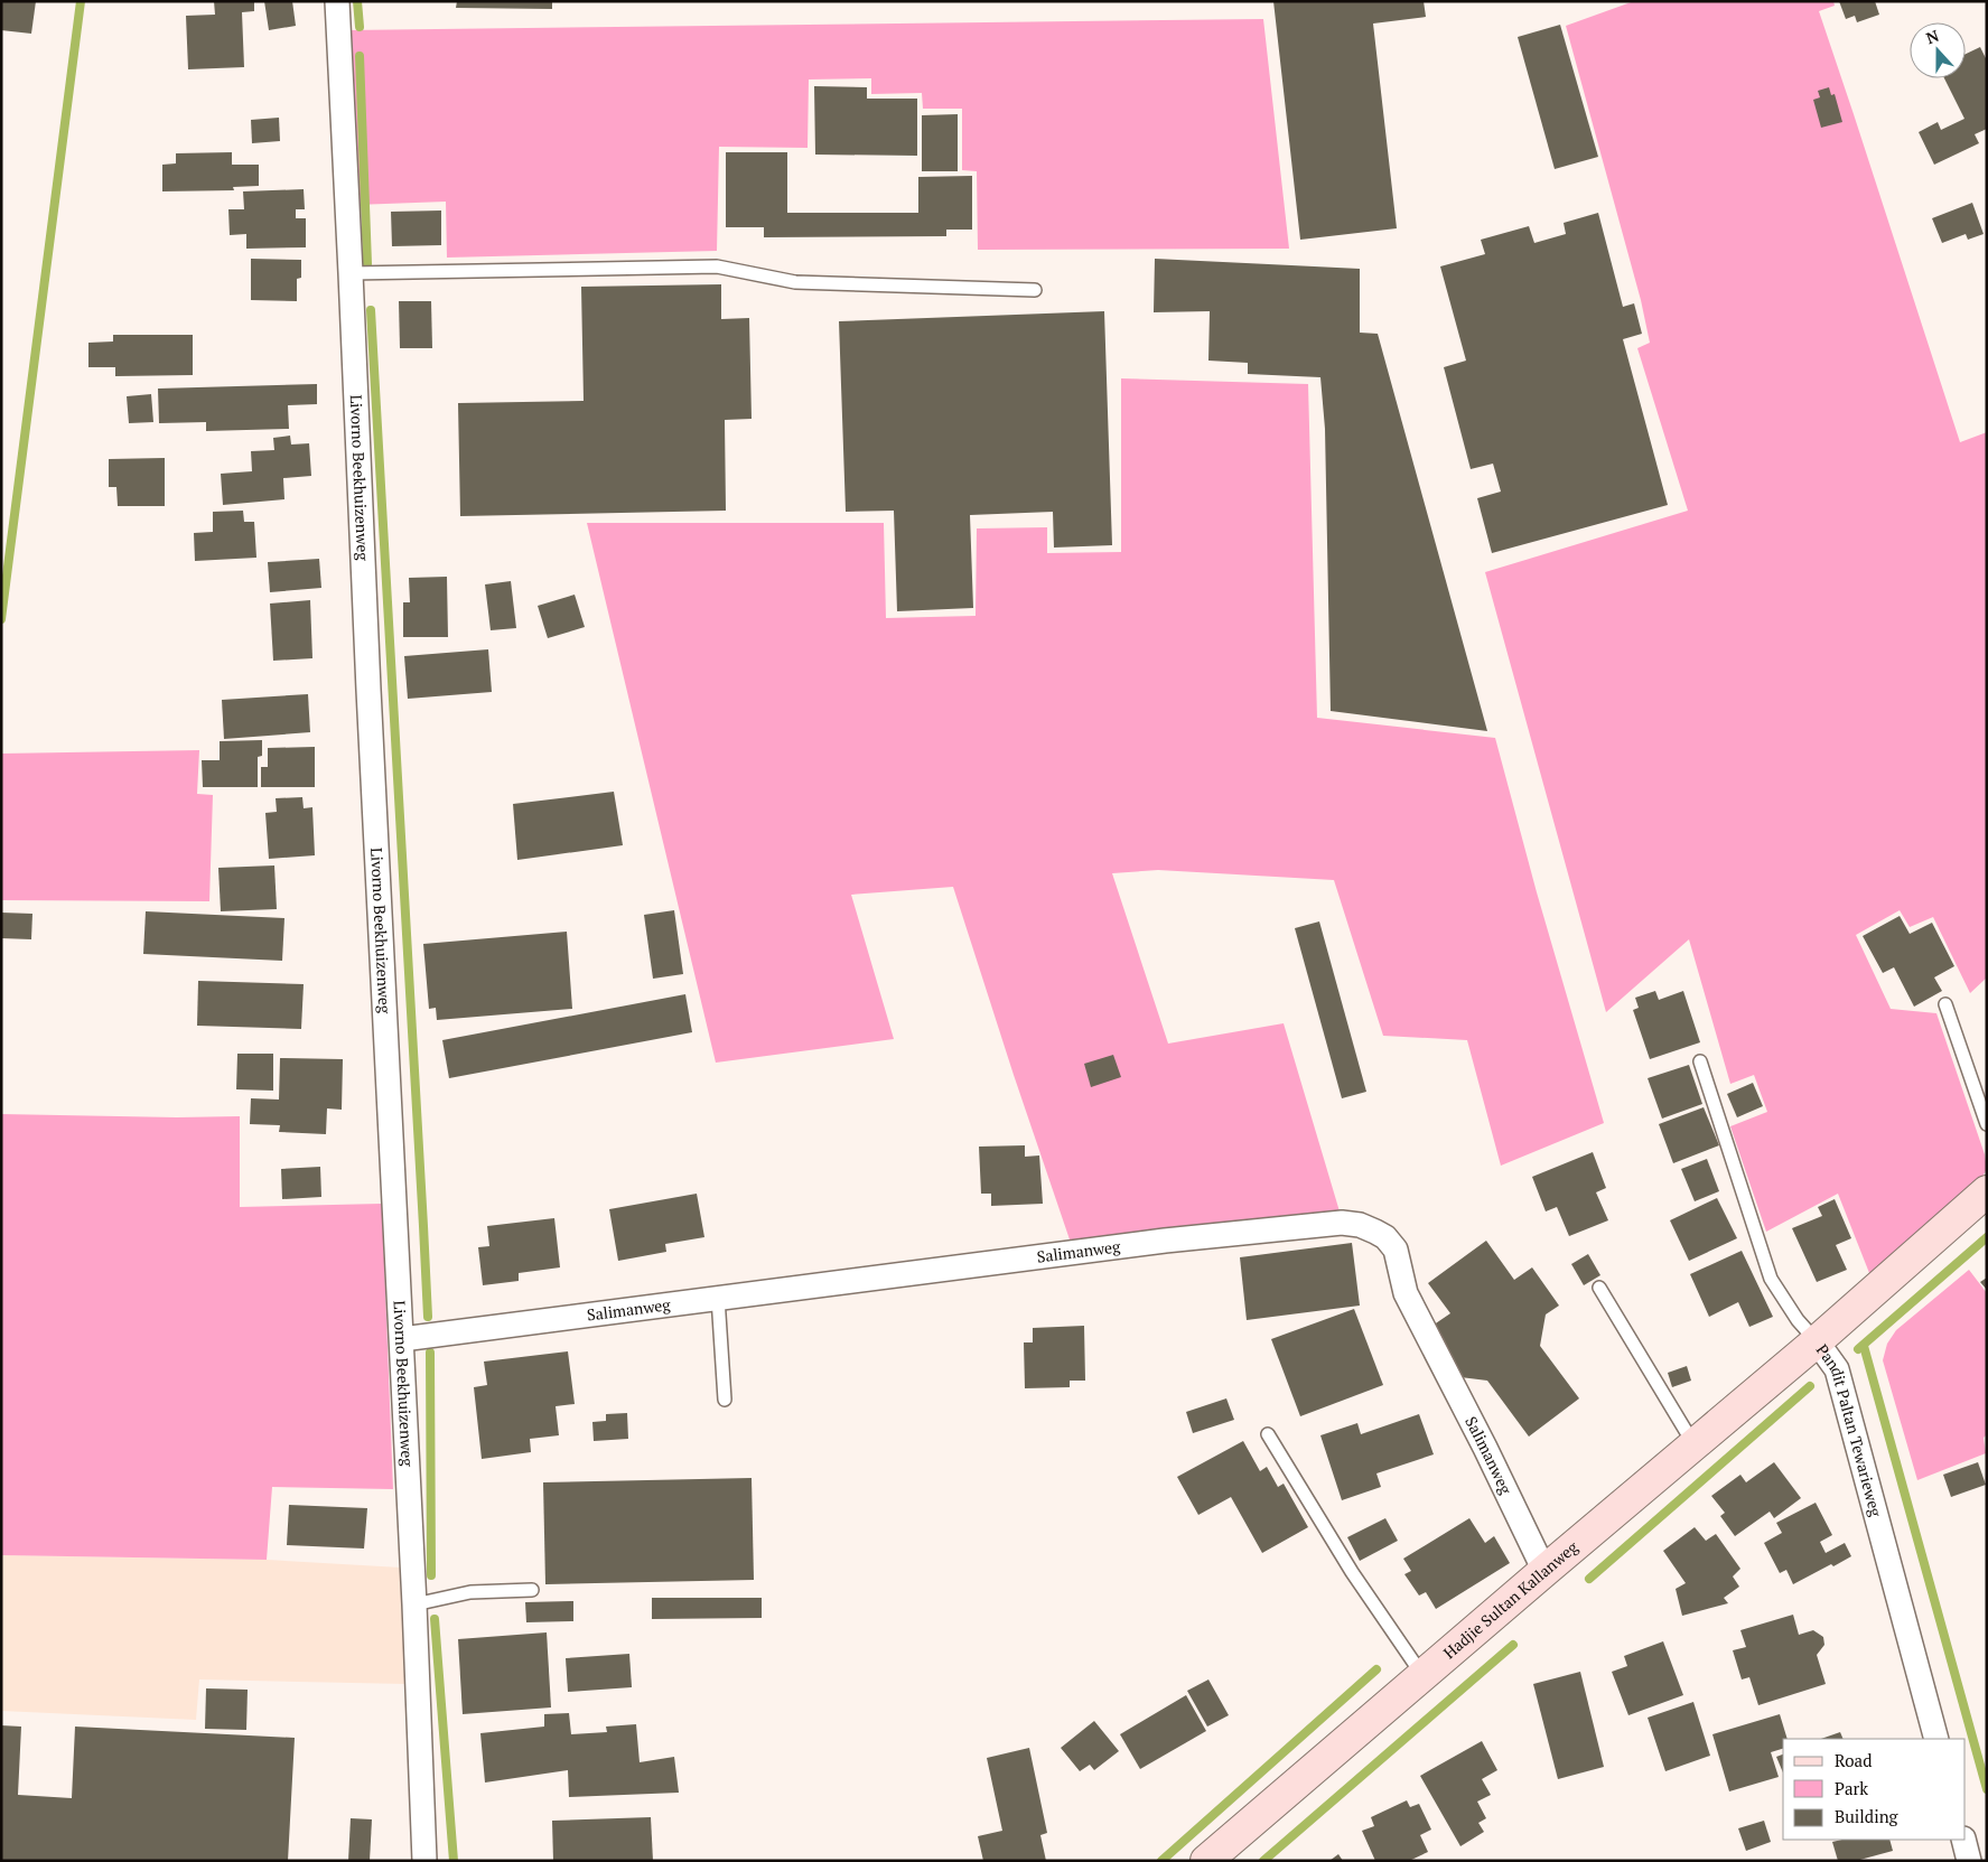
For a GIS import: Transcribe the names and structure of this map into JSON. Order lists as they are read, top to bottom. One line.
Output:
{"streets":{"street":["Livorno Beekhuizenweg","Salimanweg","Pandit Paltan Tewarieweg","Hadjie Sultan Kallanweg"]},"crossings":[["Livorno Beekhuizenweg","Salimanweg"],["Salimanweg","Hadjie Sultan Kallanweg"],["Pandit Paltan Tewarieweg","Hadjie Sultan Kallanweg"]],"legend":["Road","Park","Building"],"north":"top"}
